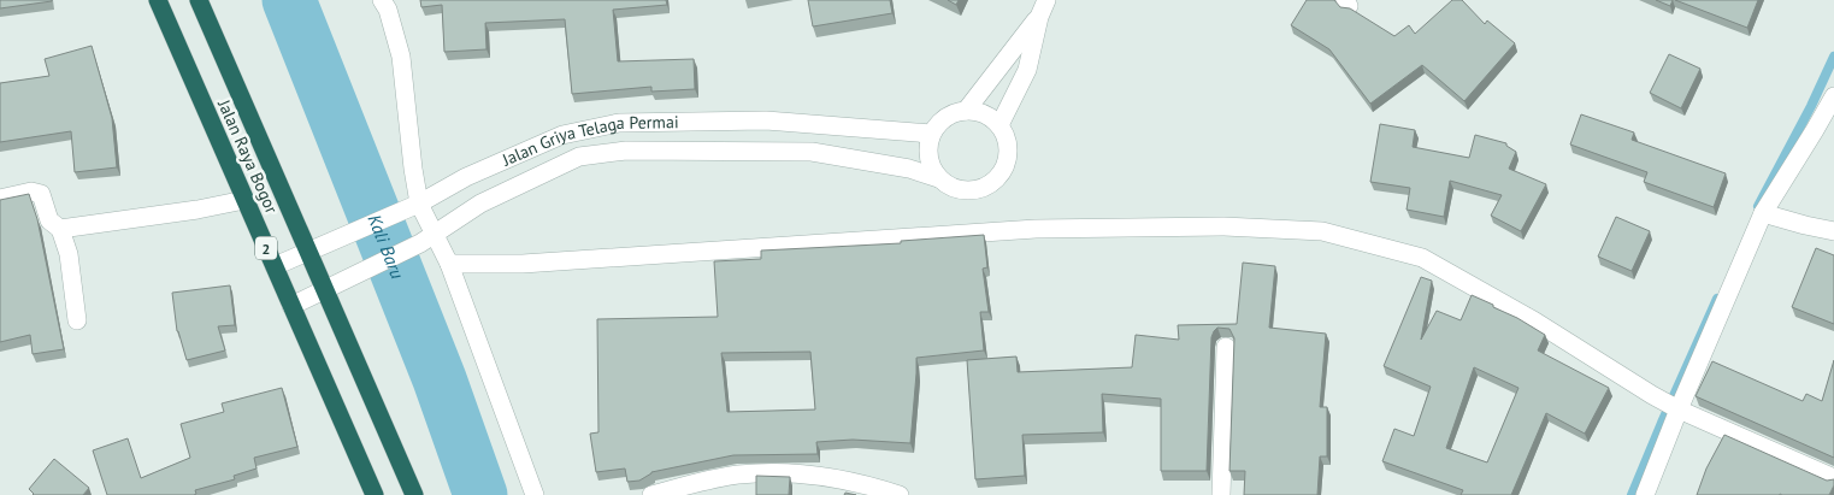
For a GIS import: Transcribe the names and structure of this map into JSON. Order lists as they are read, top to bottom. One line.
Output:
{"streets":{"highway":["Jalan Raya Bogor","2"],"street":["Jalan Griya Telaga Permai"]},"crossings":[["Jalan Griya Telaga Permai","Jalan Raya Bogor"]],"water":["Kali Baru"]}
